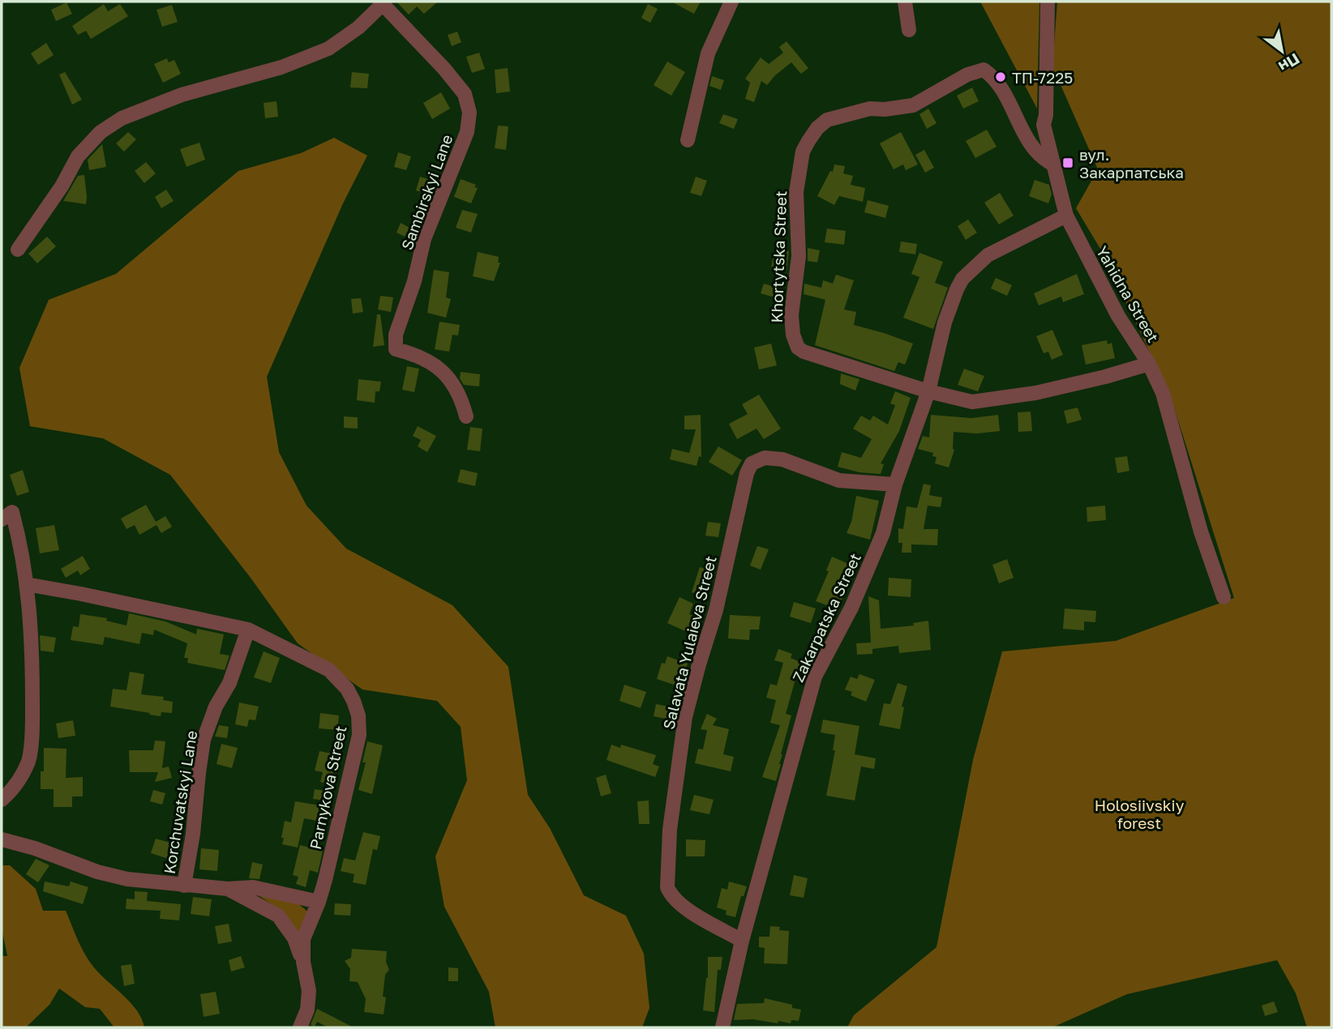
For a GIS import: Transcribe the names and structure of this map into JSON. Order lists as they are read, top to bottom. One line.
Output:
{"streets":{"street":["Sambirskyi Lane","Khortytska Street","Yahidna Street","Zakarpatska Street","Salavata Yulaieva Street","Parnykova Street","Korchuvatskyi Lane"]},"crossings":[["Khortytska Street","Yahidna Street"],["Khortytska Street","Zakarpatska Street"],["Yahidna Street","Zakarpatska Street"],["Zakarpatska Street","Salavata Yulaieva Street"],["Parnykova Street","Korchuvatskyi Lane"]],"parks":["Holosiivskiy forest"],"places":{"other":["ТП-7225"],"transit":["вул. Закарпатська"]},"north":"bottom right"}
